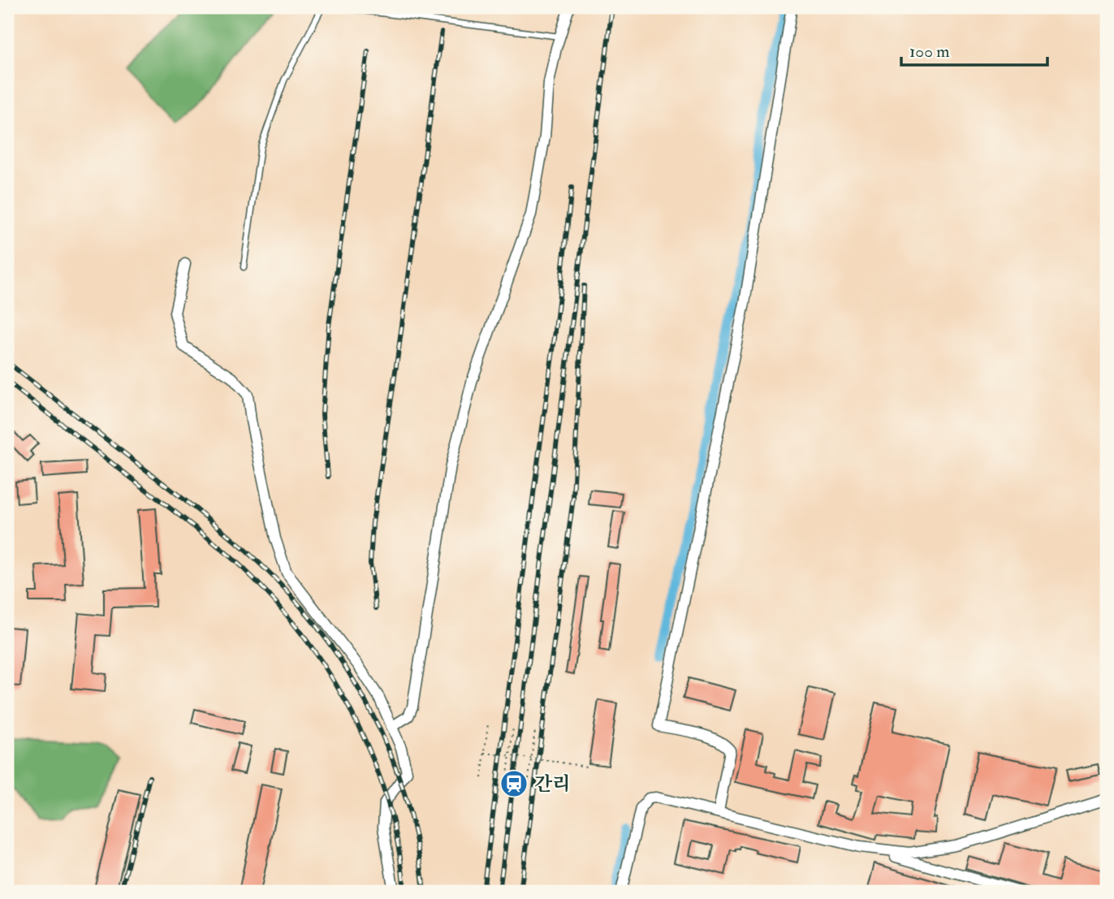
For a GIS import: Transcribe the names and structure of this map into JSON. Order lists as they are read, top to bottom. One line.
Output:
{"places":{"station":["간리"]},"scale_bar":"100 m"}
